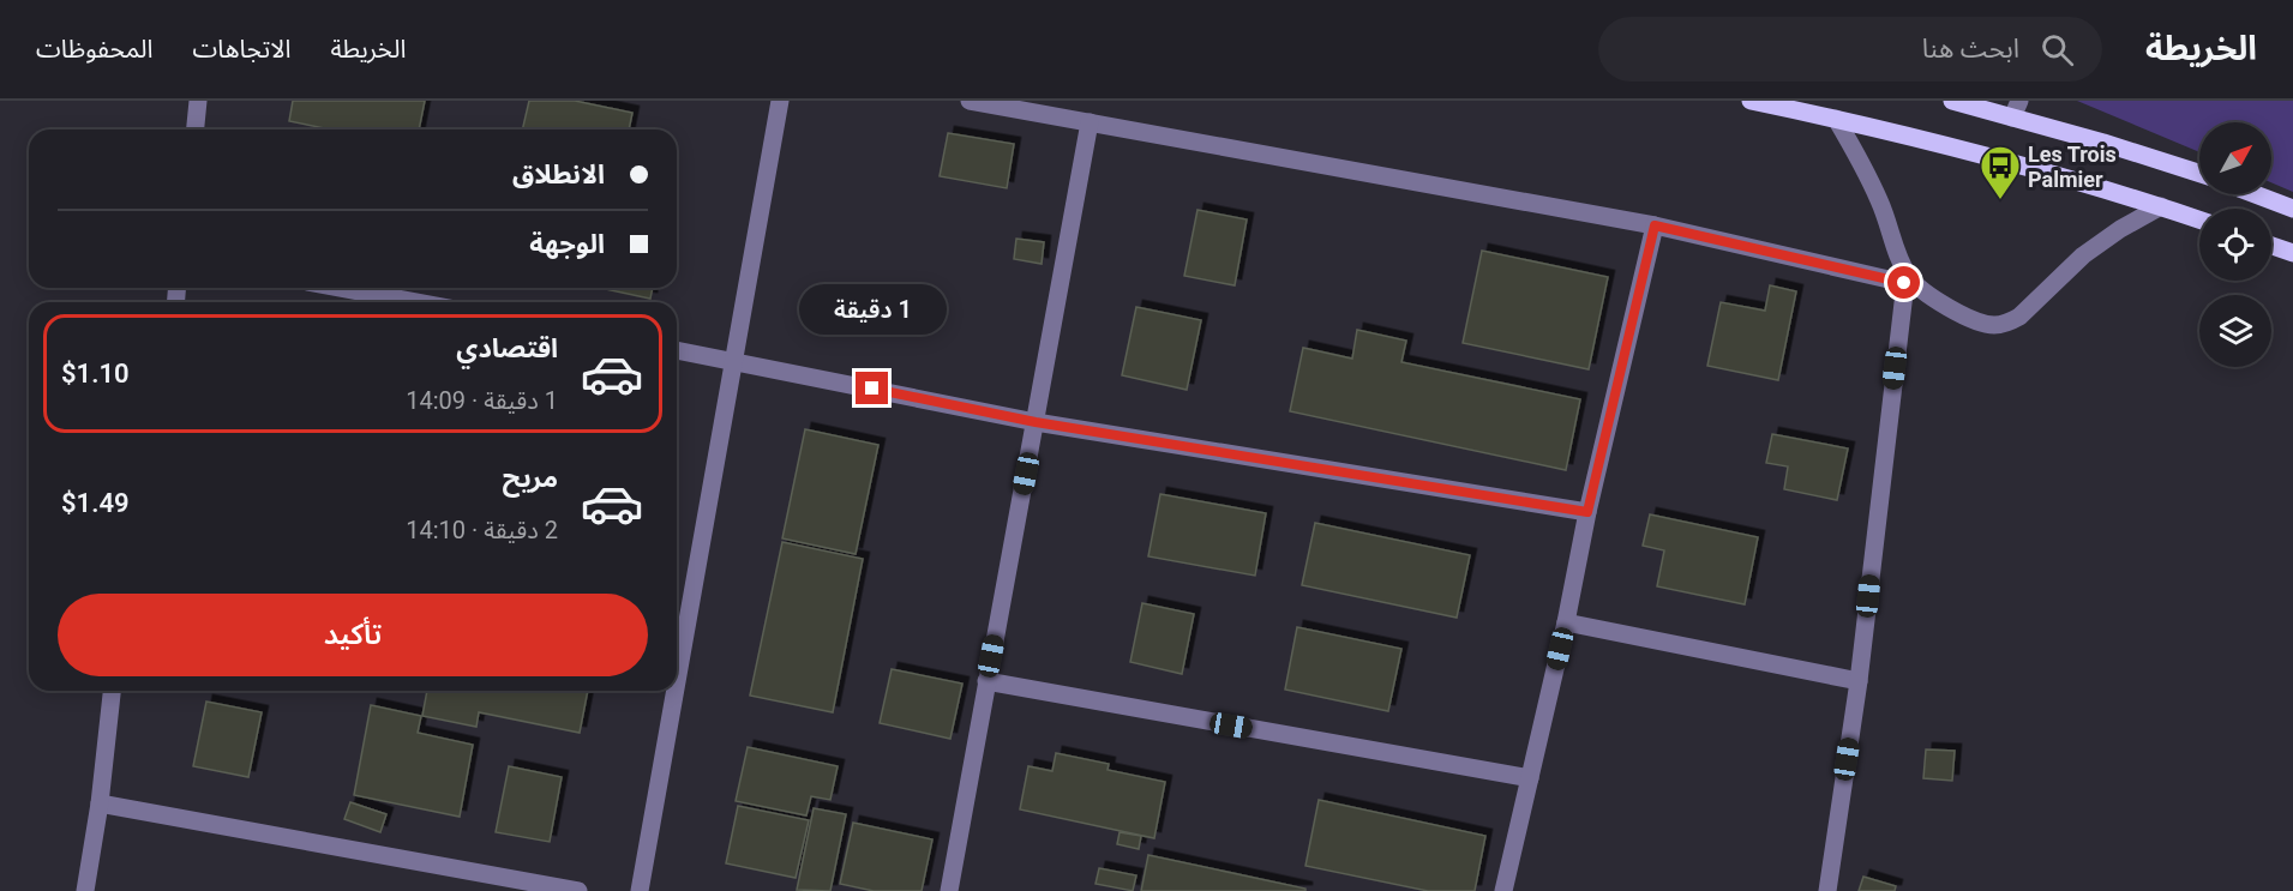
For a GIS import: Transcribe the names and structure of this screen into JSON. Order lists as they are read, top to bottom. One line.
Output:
{"places":{"bus stop":["Les Trois Palmier"]},"north":"top right","page":{"header":"الخريطة","search":"ابحث هنا","nav":["الخريطة","الاتجاهات","المحفوظات"],"banner":["الانطلاق","الوجهة"],"bubble":"1 دقيقة","list":[{"name":"اقتصادي","note":"1 دقيقة · 14:09","value":"$1.10"},{"name":"مريح","note":"2 دقيقة · 14:10","value":"$1.49"}],"buttons":"تأكيد"}}
